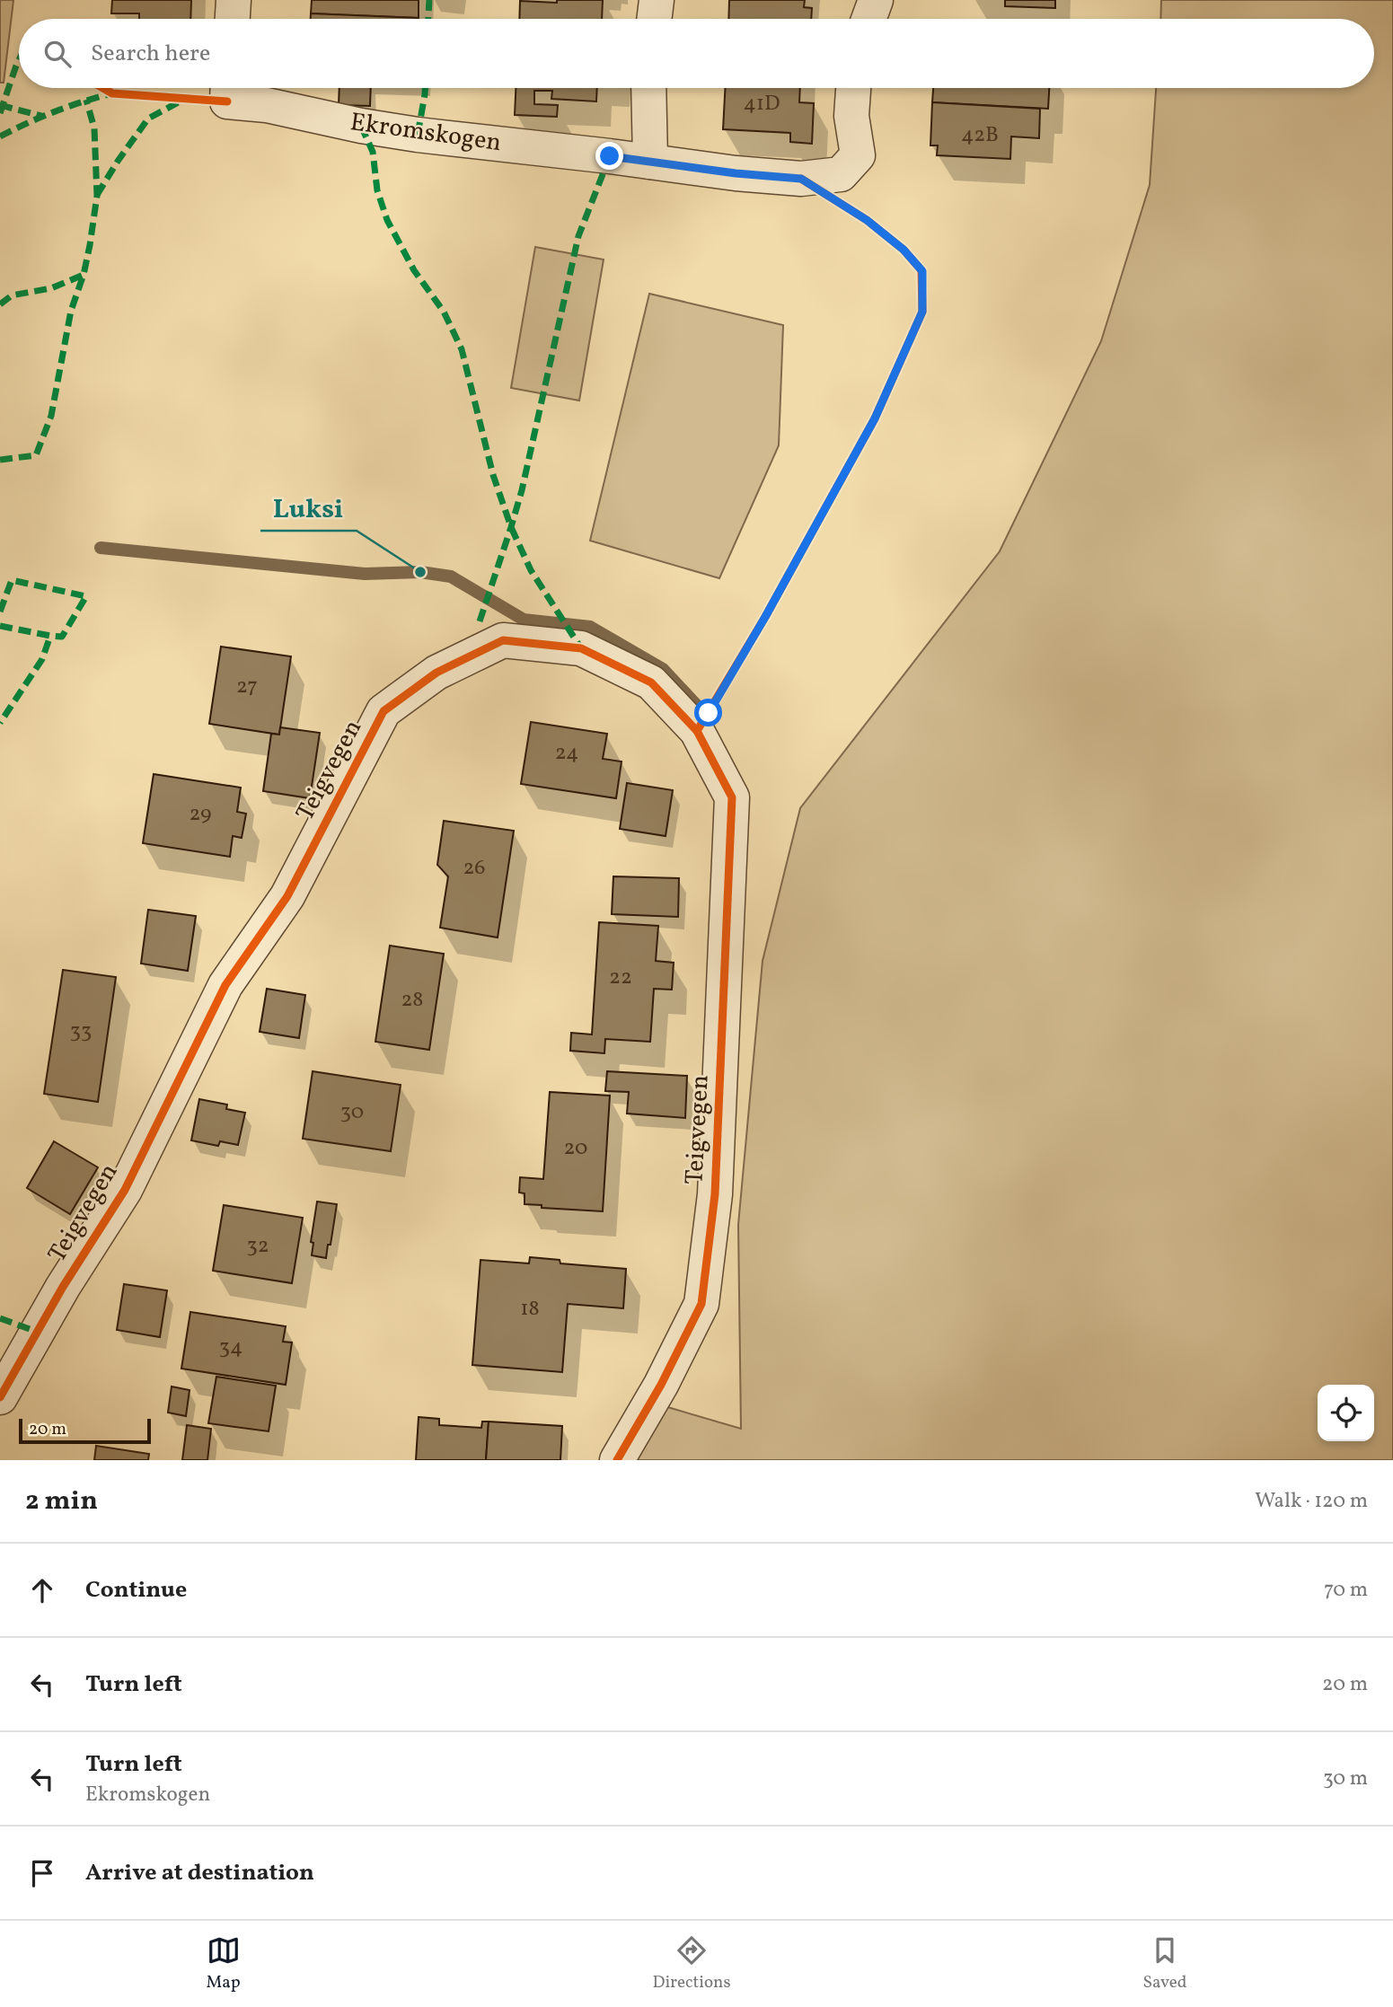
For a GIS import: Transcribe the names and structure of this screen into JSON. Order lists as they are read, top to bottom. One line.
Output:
{"streets":{"street":["Ekromskogen","Teigvegen"]},"places":["Luksi"],"house_numbers":["41D","42B","27","24","29","26","22","28","33","30","20","32","18","34"],"scale_bar":"20 m","page":{"search":"Search here","scale":"20 m","heading":["2 min","Walk · 120 m"],"list":[["Continue","70 m"],["Turn left","20 m"],["Turn left","Ekromskogen","30 m"],"Arrive at destination"],"nav":["Map","Directions","Saved"]}}
